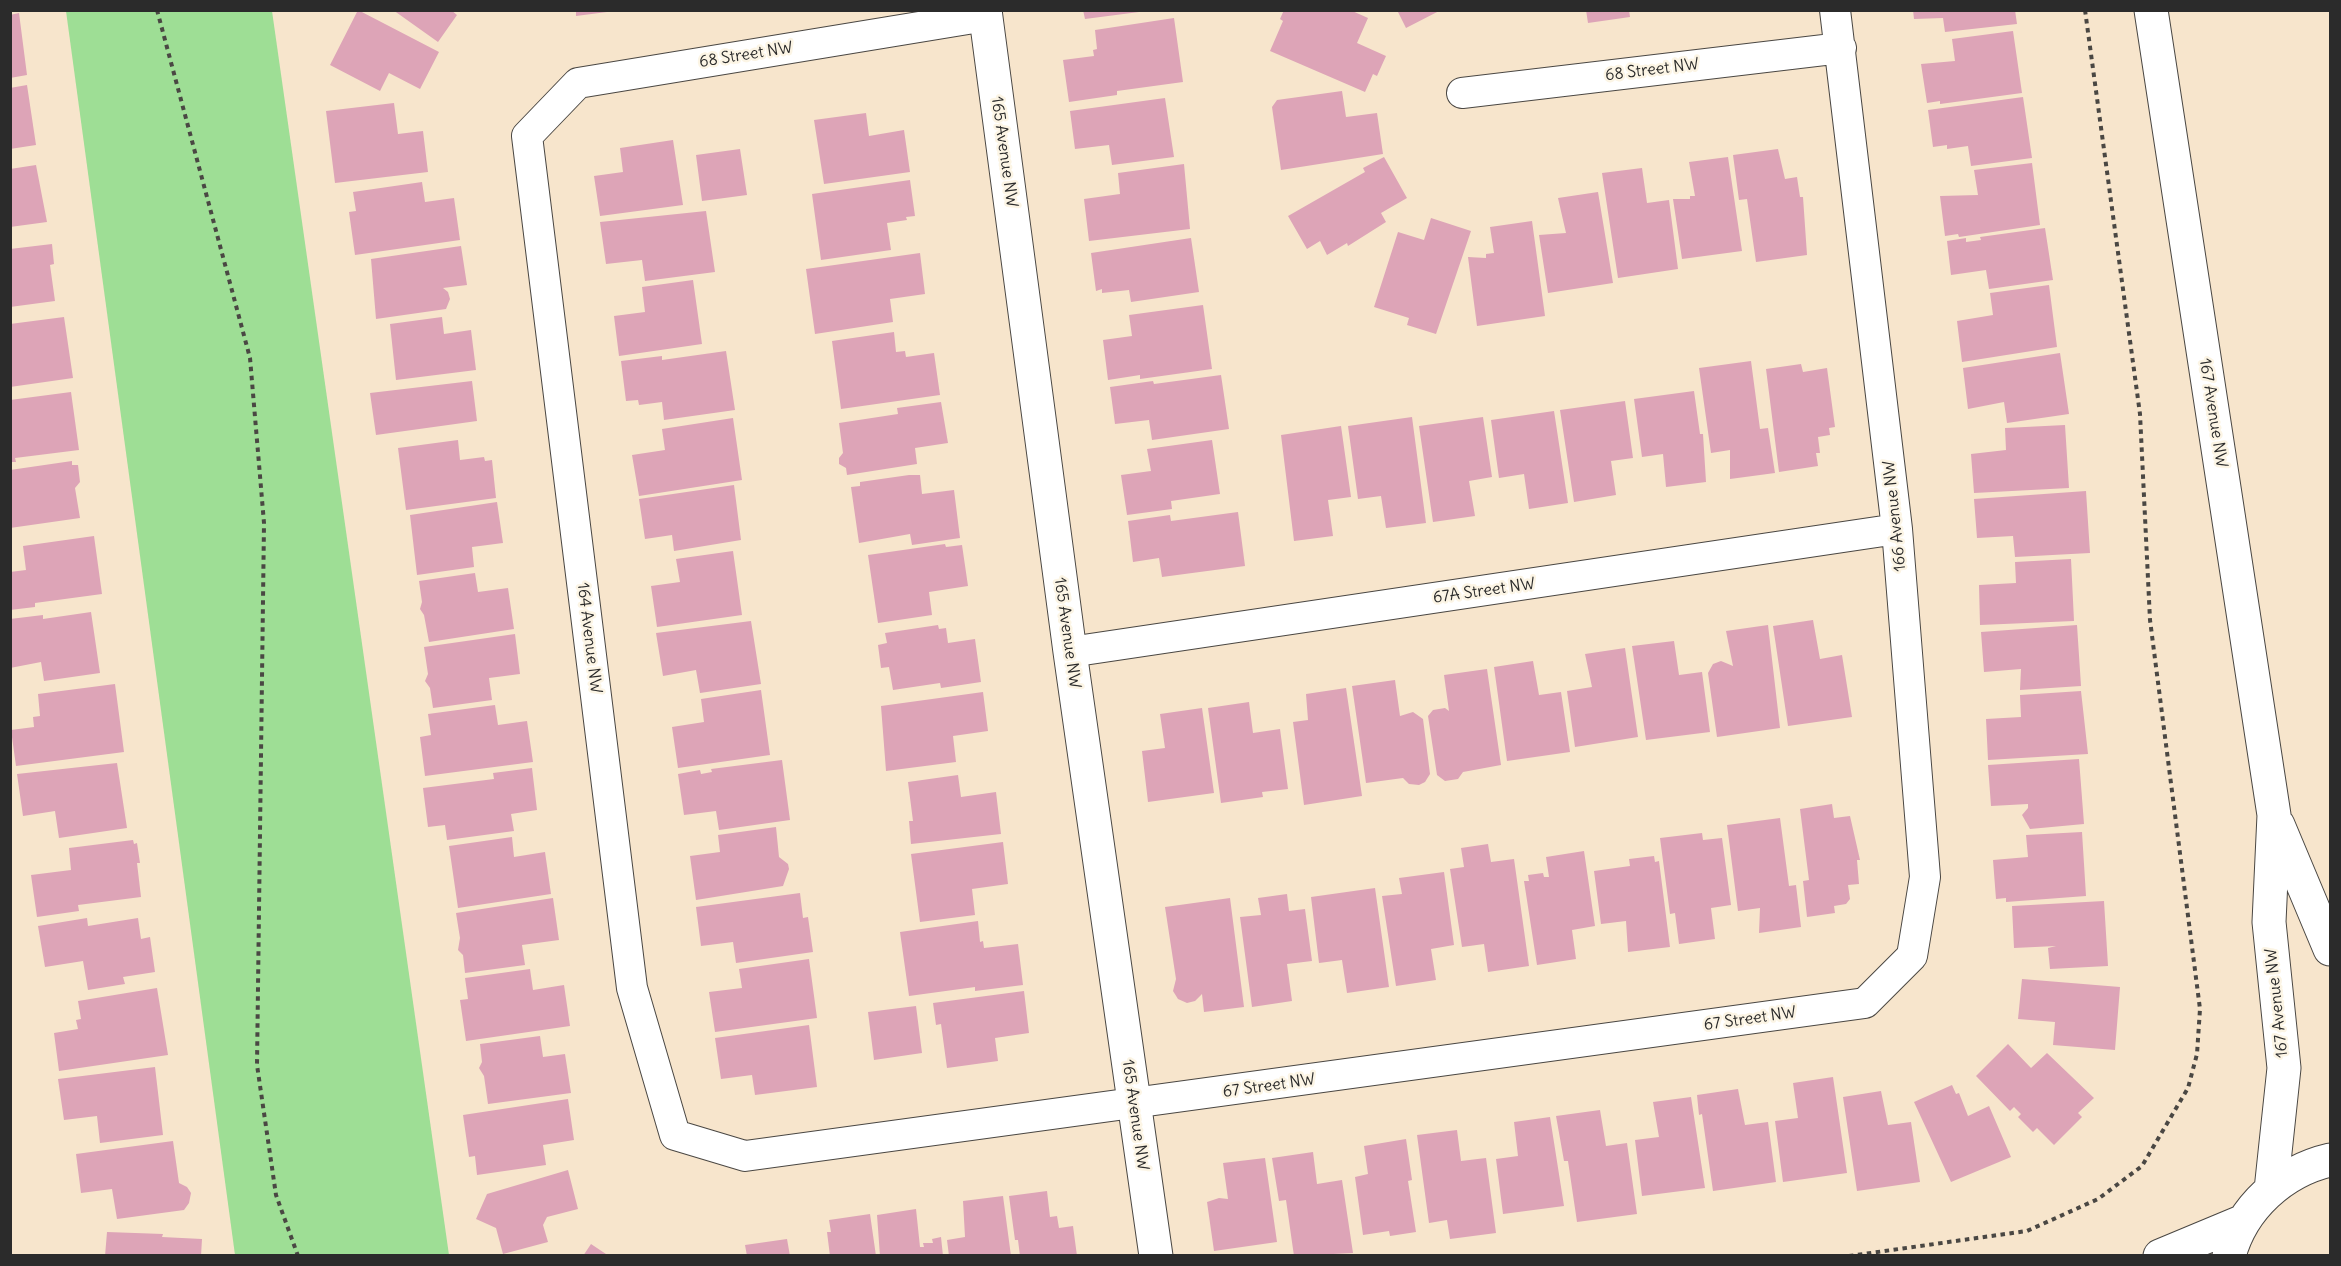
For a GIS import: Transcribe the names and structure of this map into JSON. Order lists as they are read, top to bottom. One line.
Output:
{"streets":{"main road":["165 Avenue NW","167 Avenue NW"],"street":["68 Street NW","166 Avenue NW","67A Street NW","164 Avenue NW","67 Street NW"]},"crossings":[["68 Street NW","165 Avenue NW"],["68 Street NW","166 Avenue NW"],["68 Street NW","164 Avenue NW"],["165 Avenue NW","67A Street NW"],["165 Avenue NW","67 Street NW"],["166 Avenue NW","67A Street NW"],["166 Avenue NW","67 Street NW"],["164 Avenue NW","67 Street NW"]]}
